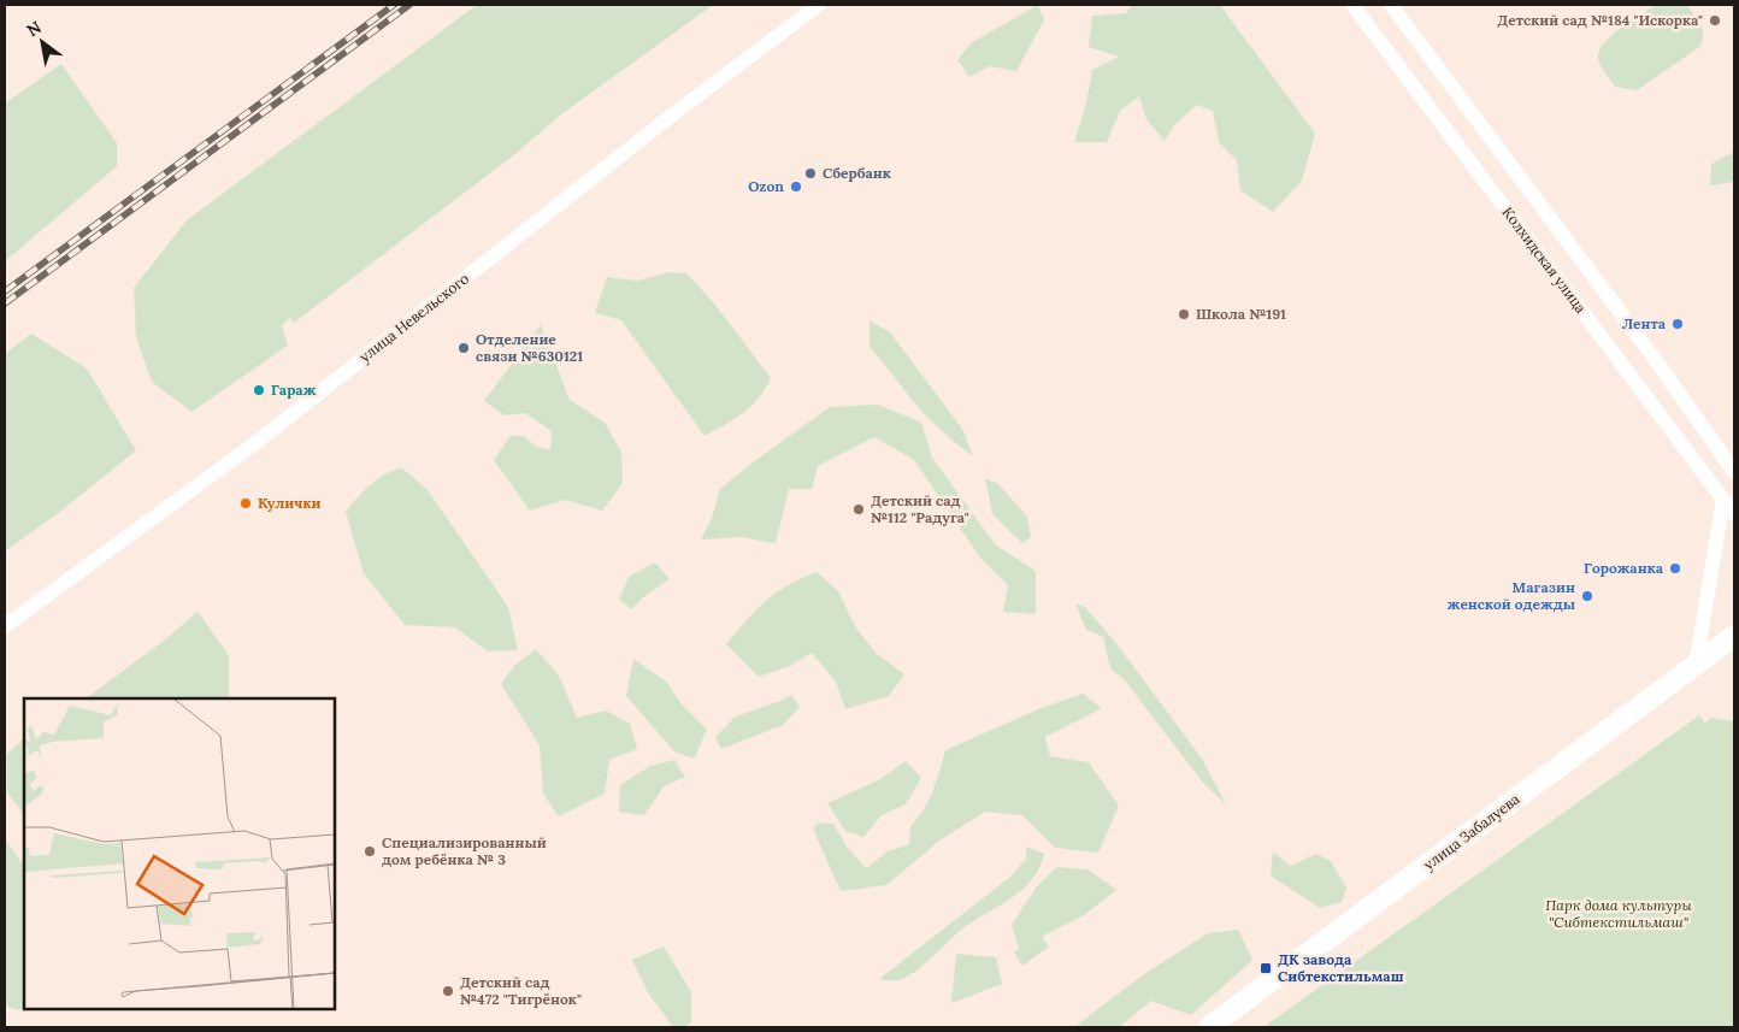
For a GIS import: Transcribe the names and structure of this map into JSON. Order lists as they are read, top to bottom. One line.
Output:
{"streets":{"street":["Колхидская улица","улица Невельского","улица Забалуева"]},"parks":["Парк дома культуры \"Сибтекстильмаш\""],"places":{"other":["Детский сад №184 \"Искорка\"","Сбербанк","Ozon","Школа №191","Лента","Отделение связи №630121","Гараж","Кулички","Детский сад №112 \"Радуга\"","Горожанка","Магазин женской одежды","Специализированный дом ребёнка № 3","Детский сад №472 \"Тигрёнок\""],"transit":["ДК завода Сибтекстильмаш"]},"north":"top left"}
